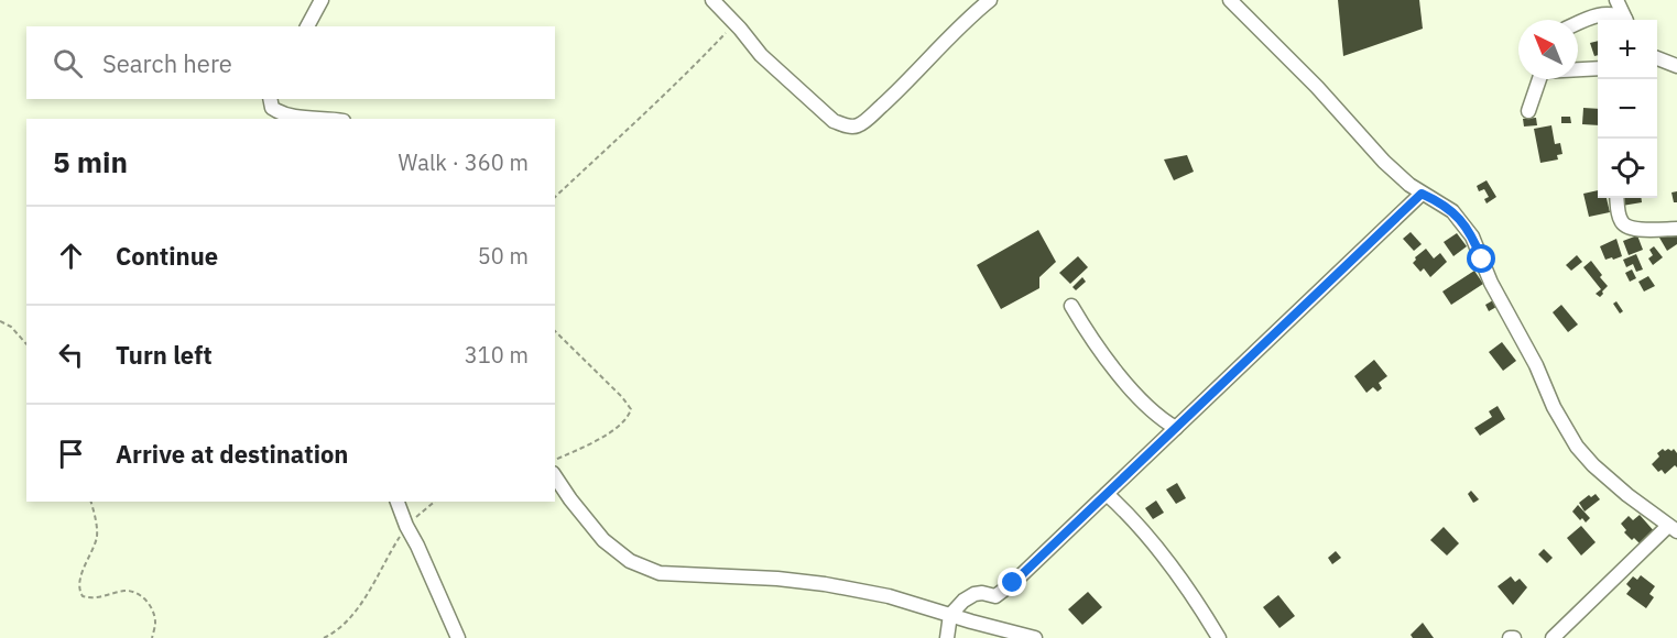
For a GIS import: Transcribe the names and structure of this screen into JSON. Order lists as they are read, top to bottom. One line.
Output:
{"north":"top left","page":{"map_buttons":["+","−"],"search":"Search here","heading":["5 min","Walk · 360 m"],"list":[["Continue","50 m"],["Turn left","310 m"],"Arrive at destination"]}}
